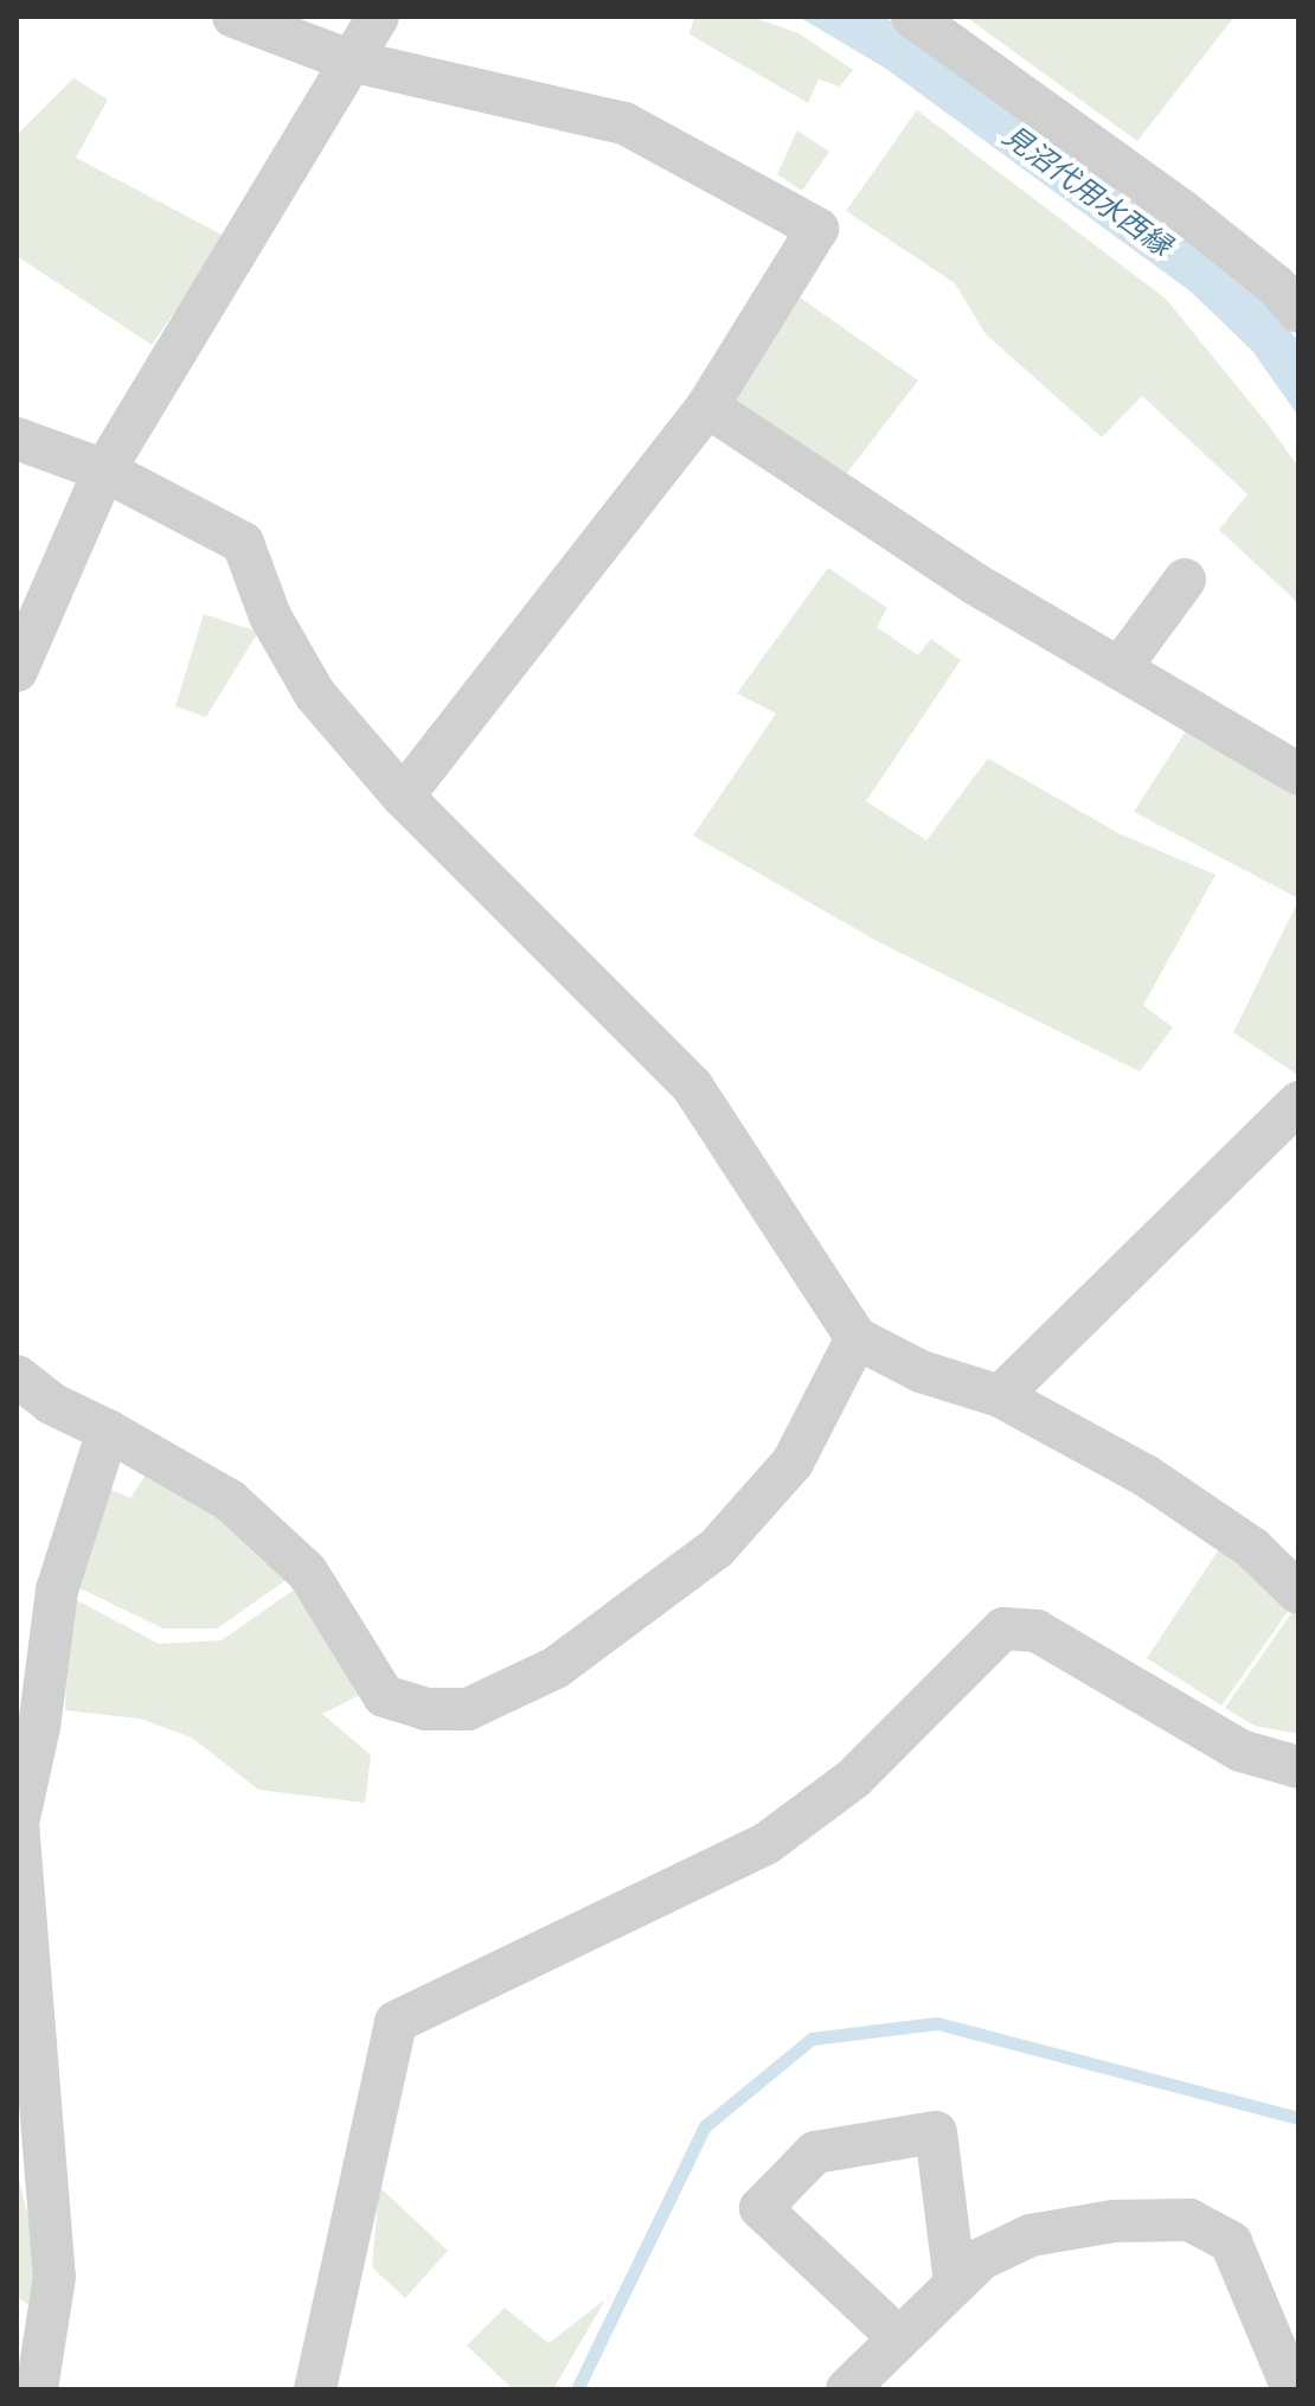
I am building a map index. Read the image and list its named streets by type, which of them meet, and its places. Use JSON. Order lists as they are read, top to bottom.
{
  "water": ["見沼代用水西縁"]
}
